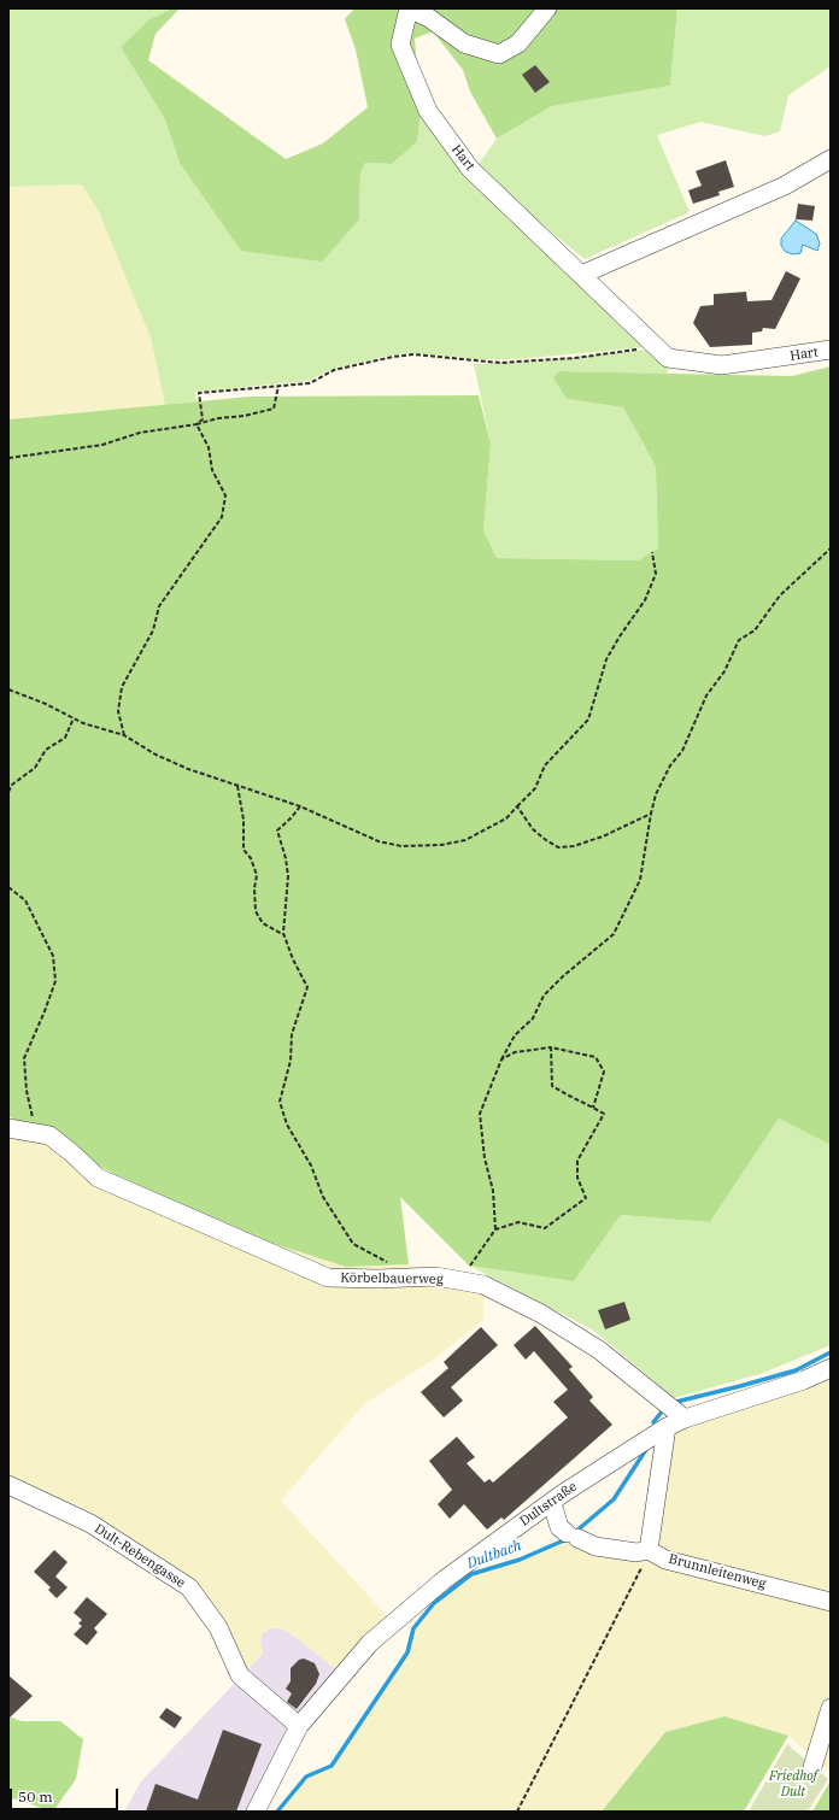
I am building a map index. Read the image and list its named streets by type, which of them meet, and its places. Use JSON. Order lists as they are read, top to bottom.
{
  "streets": {
    "street": [
      "Hart",
      "Körbelbauerweg",
      "Dultstraße",
      "Dult-Rebengasse",
      "Brunnleitenweg"
    ]
  },
  "crossings": [
    ["Körbelbauerweg", "Dultstraße"],
    ["Dultstraße", "Dult-Rebengasse"],
    ["Dultstraße", "Brunnleitenweg"]
  ],
  "water": ["Dultbach"],
  "parks": ["Friedhof Dult"],
  "scale_bar": "50 m"
}
